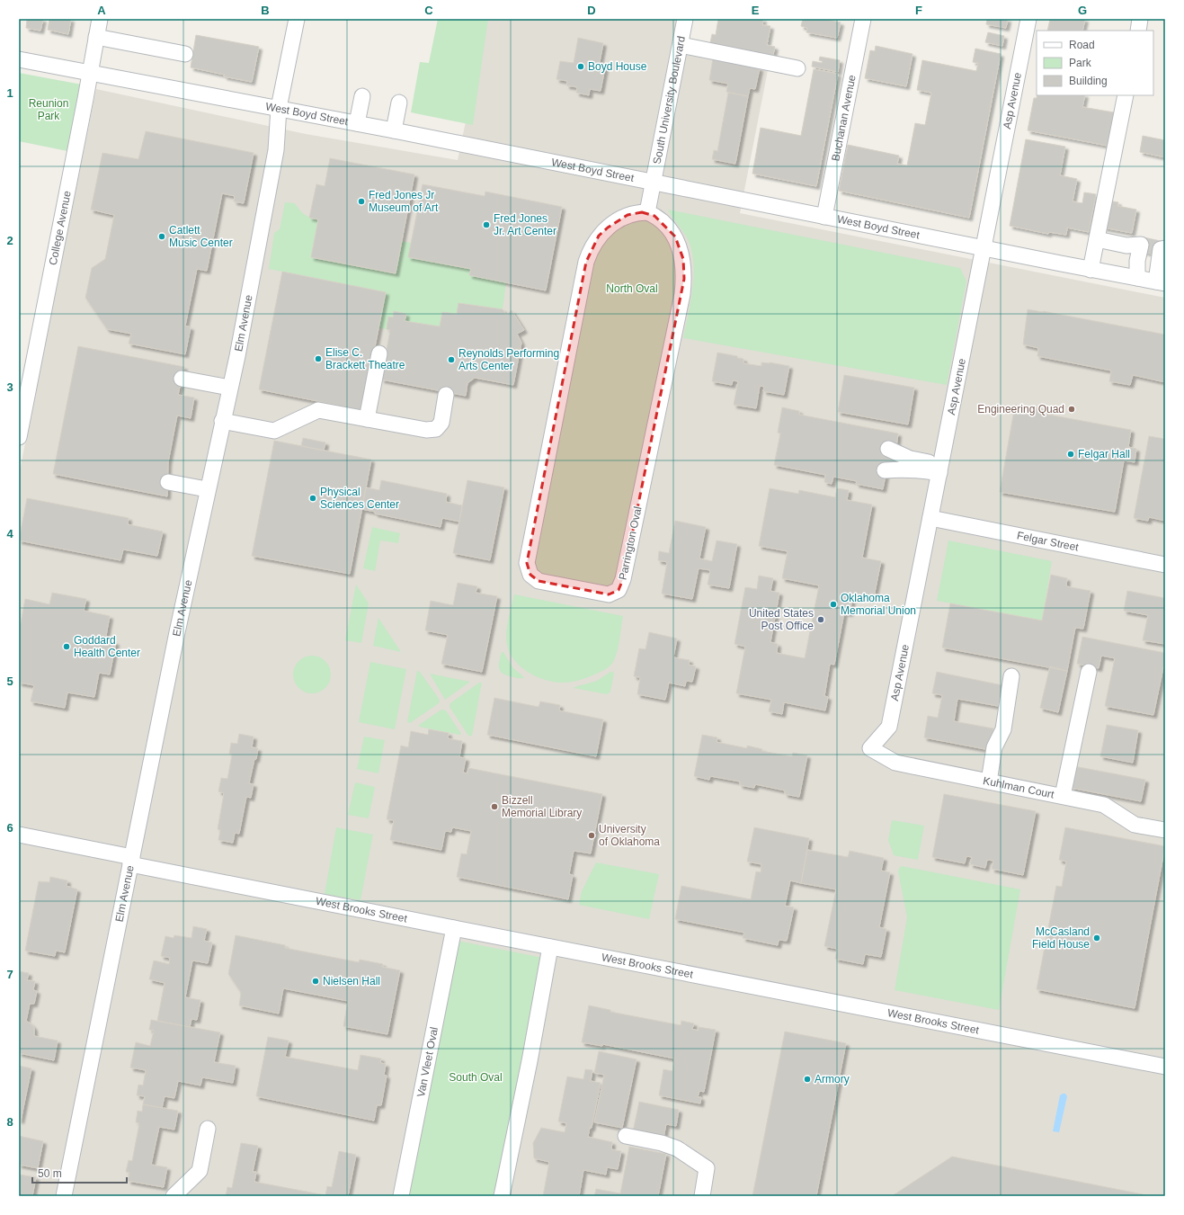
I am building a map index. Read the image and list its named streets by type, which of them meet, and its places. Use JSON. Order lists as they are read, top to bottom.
{
  "streets": {
    "street": [
      "South University Boulevard",
      "Asp Avenue",
      "West Boyd Street",
      "Buchanan Avenue",
      "College Avenue",
      "Elm Avenue",
      "Felgar Street",
      "Parrington Oval",
      "Kuhlman Court",
      "West Brooks Street",
      "Van Vleet Oval"
    ]
  },
  "crossings": [
    ["South University Boulevard", "West Boyd Street"],
    ["Asp Avenue", "West Boyd Street"],
    ["Asp Avenue", "Felgar Street"],
    ["Asp Avenue", "Kuhlman Court"],
    ["West Boyd Street", "Buchanan Avenue"],
    ["West Boyd Street", "College Avenue"],
    ["West Boyd Street", "Elm Avenue"],
    ["Elm Avenue", "West Brooks Street"],
    ["West Brooks Street", "Van Vleet Oval"]
  ],
  "parks": ["Reunion Park", "North Oval", "South Oval"],
  "places": [
    "Boyd House",
    "Fred Jones Jr Museum of Art",
    "Fred Jones Jr. Art Center",
    "Catlett Music Center",
    "Elise C. Brackett Theatre",
    "Reynolds Performing Arts Center",
    "Engineering Quad",
    "Felgar Hall",
    "Physical Sciences Center",
    "Oklahoma Memorial Union",
    "United States Post Office",
    "Goddard Health Center",
    "Bizzell Memorial Library",
    "University of Oklahoma",
    "McCasland Field House",
    "Nielsen Hall",
    "Armory"
  ],
  "legend": ["Road", "Park", "Building"],
  "scale_bar": "50 m",
  "grid": {
    "columns": [
      "A",
      "B",
      "C",
      "D",
      "E",
      "F",
      "G"
    ],
    "rows": [
      "1",
      "2",
      "3",
      "4",
      "5",
      "6",
      "7",
      "8"
    ]
  }
}
